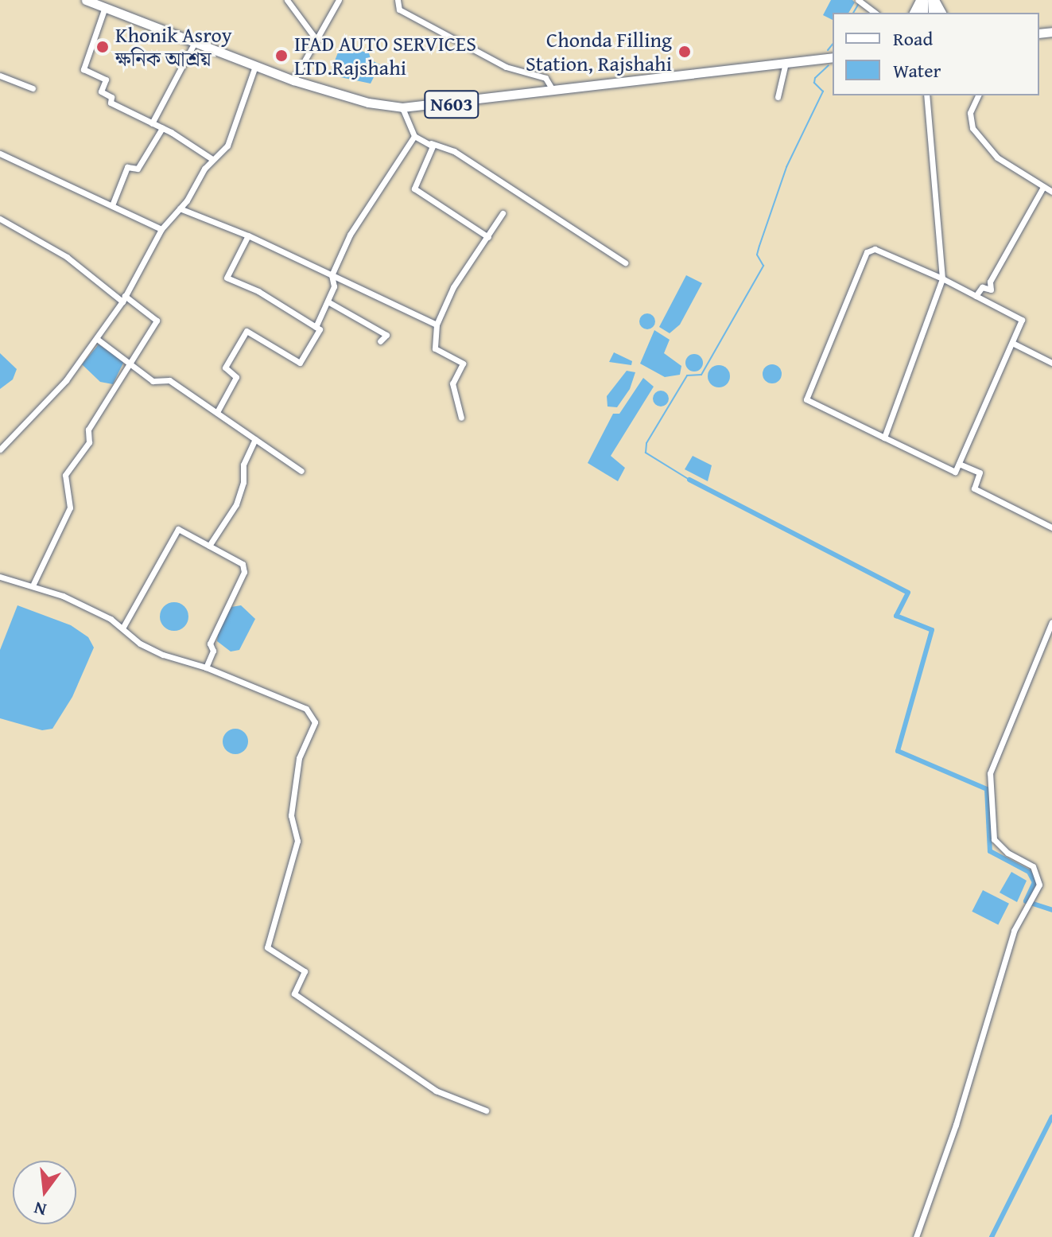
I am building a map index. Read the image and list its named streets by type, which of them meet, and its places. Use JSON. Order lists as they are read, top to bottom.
{
  "streets": {
    "main road": ["N603"]
  },
  "places": ["Khonik Asroy ক্ষনিক আশ্রয়", "Chonda Filling Station, Rajshahi", "IFAD AUTO SERVICES LTD.Rajshahi"],
  "legend": ["Road", "Water"],
  "north": "bottom"
}
